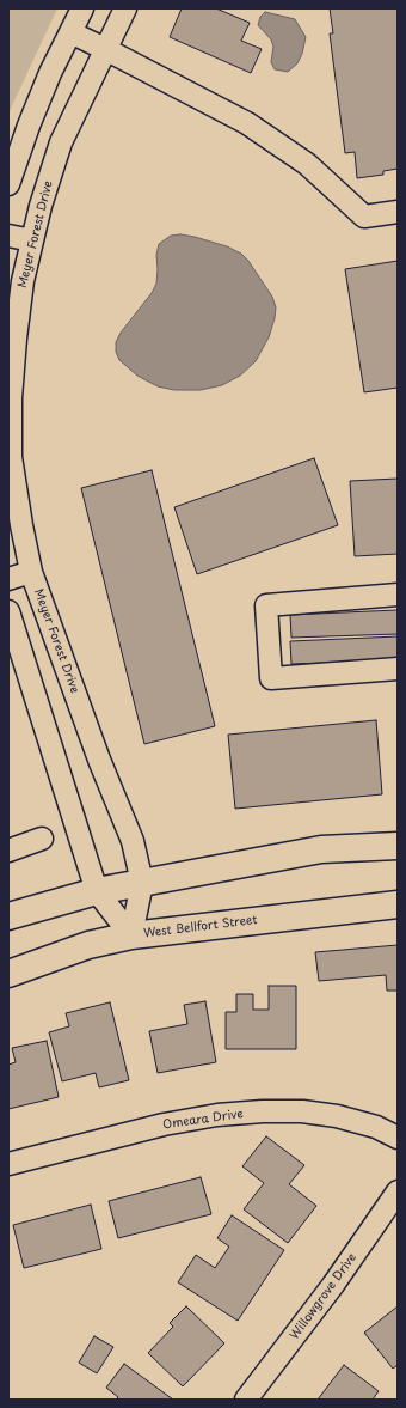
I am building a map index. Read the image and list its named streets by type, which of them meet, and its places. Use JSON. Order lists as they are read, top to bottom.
{
  "streets": {
    "main road": ["West Bellfort Street"],
    "street": ["Meyer Forest Drive", "Omeara Drive", "Willowgrove Drive"]
  },
  "crossings": [
    ["Meyer Forest Drive", "West Bellfort Street"]
  ]
}
